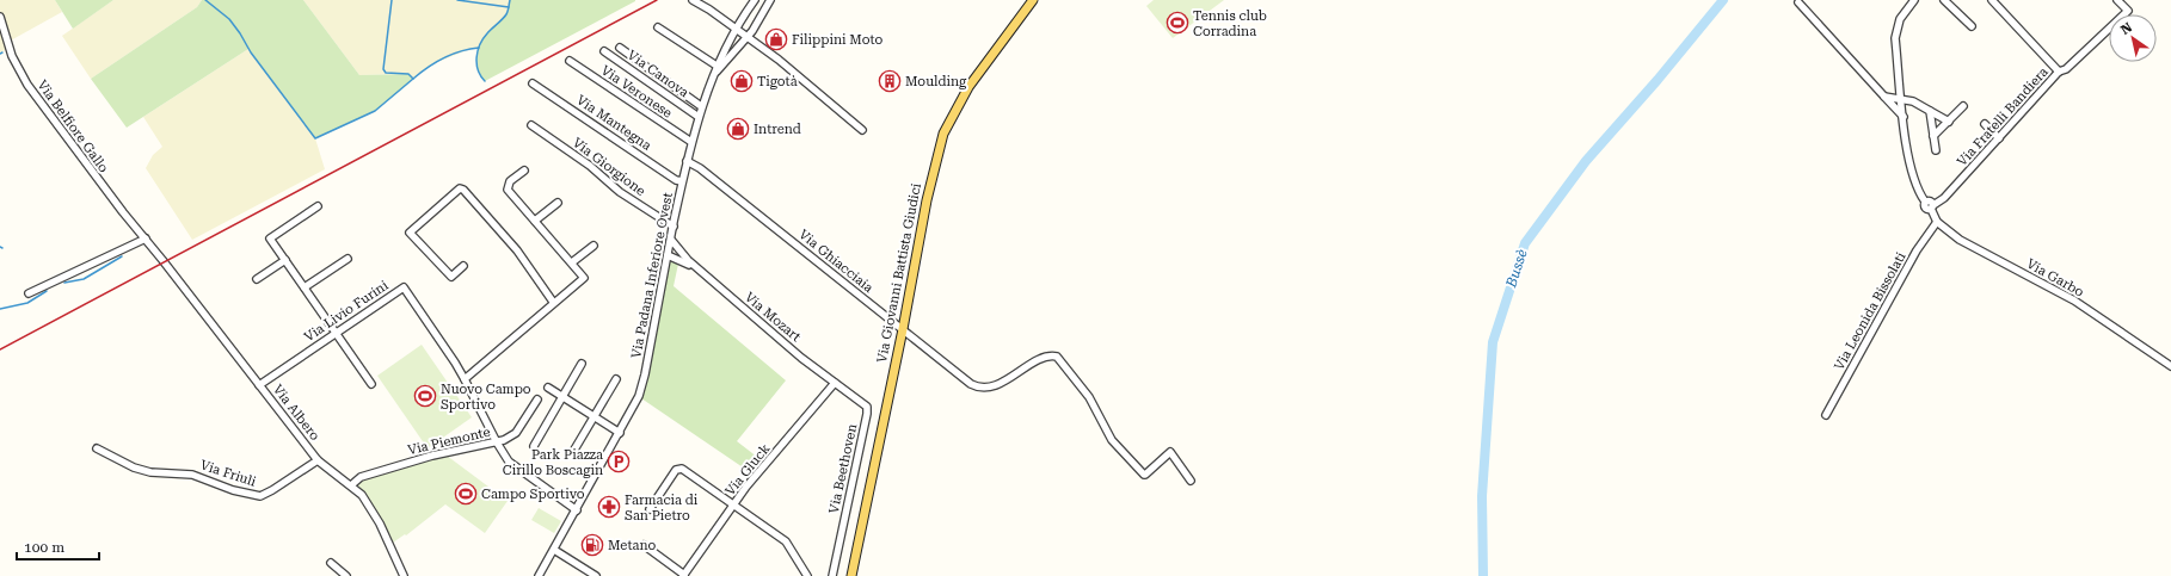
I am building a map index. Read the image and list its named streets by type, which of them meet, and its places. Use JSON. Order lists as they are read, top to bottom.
{
  "streets": {
    "main road": ["Via Giovanni Battista Giudici"],
    "street": [
      "Via Canova",
      "Via Veronese",
      "Via Fratelli Bandiera",
      "Via Mantegna",
      "Via Belfiore Gallo",
      "Via Giorgione",
      "Via Ghiacciaia",
      "Via Padana Inferiore Ovest",
      "Via Garbo",
      "Via Livio Furini",
      "Via Leonida Bissolati",
      "Via Mozart",
      "Via Albero",
      "Via Piemonte",
      "Via Beethoven",
      "Via Gluck",
      "Via Friuli"
    ]
  },
  "crossings": [
    ["Via Canova", "Via Padana Inferiore Ovest"],
    ["Via Veronese", "Via Padana Inferiore Ovest"],
    ["Via Fratelli Bandiera", "Via Garbo"],
    ["Via Mantegna", "Via Padana Inferiore Ovest"],
    ["Via Belfiore Gallo", "Via Albero"],
    ["Via Giorgione", "Via Padana Inferiore Ovest"],
    ["Via Ghiacciaia", "Via Giovanni Battista Giudici"],
    ["Via Ghiacciaia", "Via Padana Inferiore Ovest"],
    ["Via Padana Inferiore Ovest", "Via Mozart"],
    ["Via Garbo", "Via Leonida Bissolati"],
    ["Via Livio Furini", "Via Albero"],
    ["Via Mozart", "Via Beethoven"],
    ["Via Mozart", "Via Gluck"],
    ["Via Albero", "Via Piemonte"],
    ["Via Albero", "Via Friuli"],
    ["Via Beethoven", "Via Gluck"]
  ],
  "water": ["Bussè"],
  "places": {
    "sports": ["Tennis club Corradina", "Nuovo Campo Sportivo", "Campo Sportivo"],
    "shop": ["Filippini Moto", "Tigotà", "Intrend"],
    "building": ["Moulding"],
    "parking": ["Park Piazza Cirillo Boscagin"],
    "pharmacy": ["Farmacia di San Pietro"],
    "fuel station": ["Metano"]
  },
  "scale_bar": "100 m",
  "north": "top left"
}
